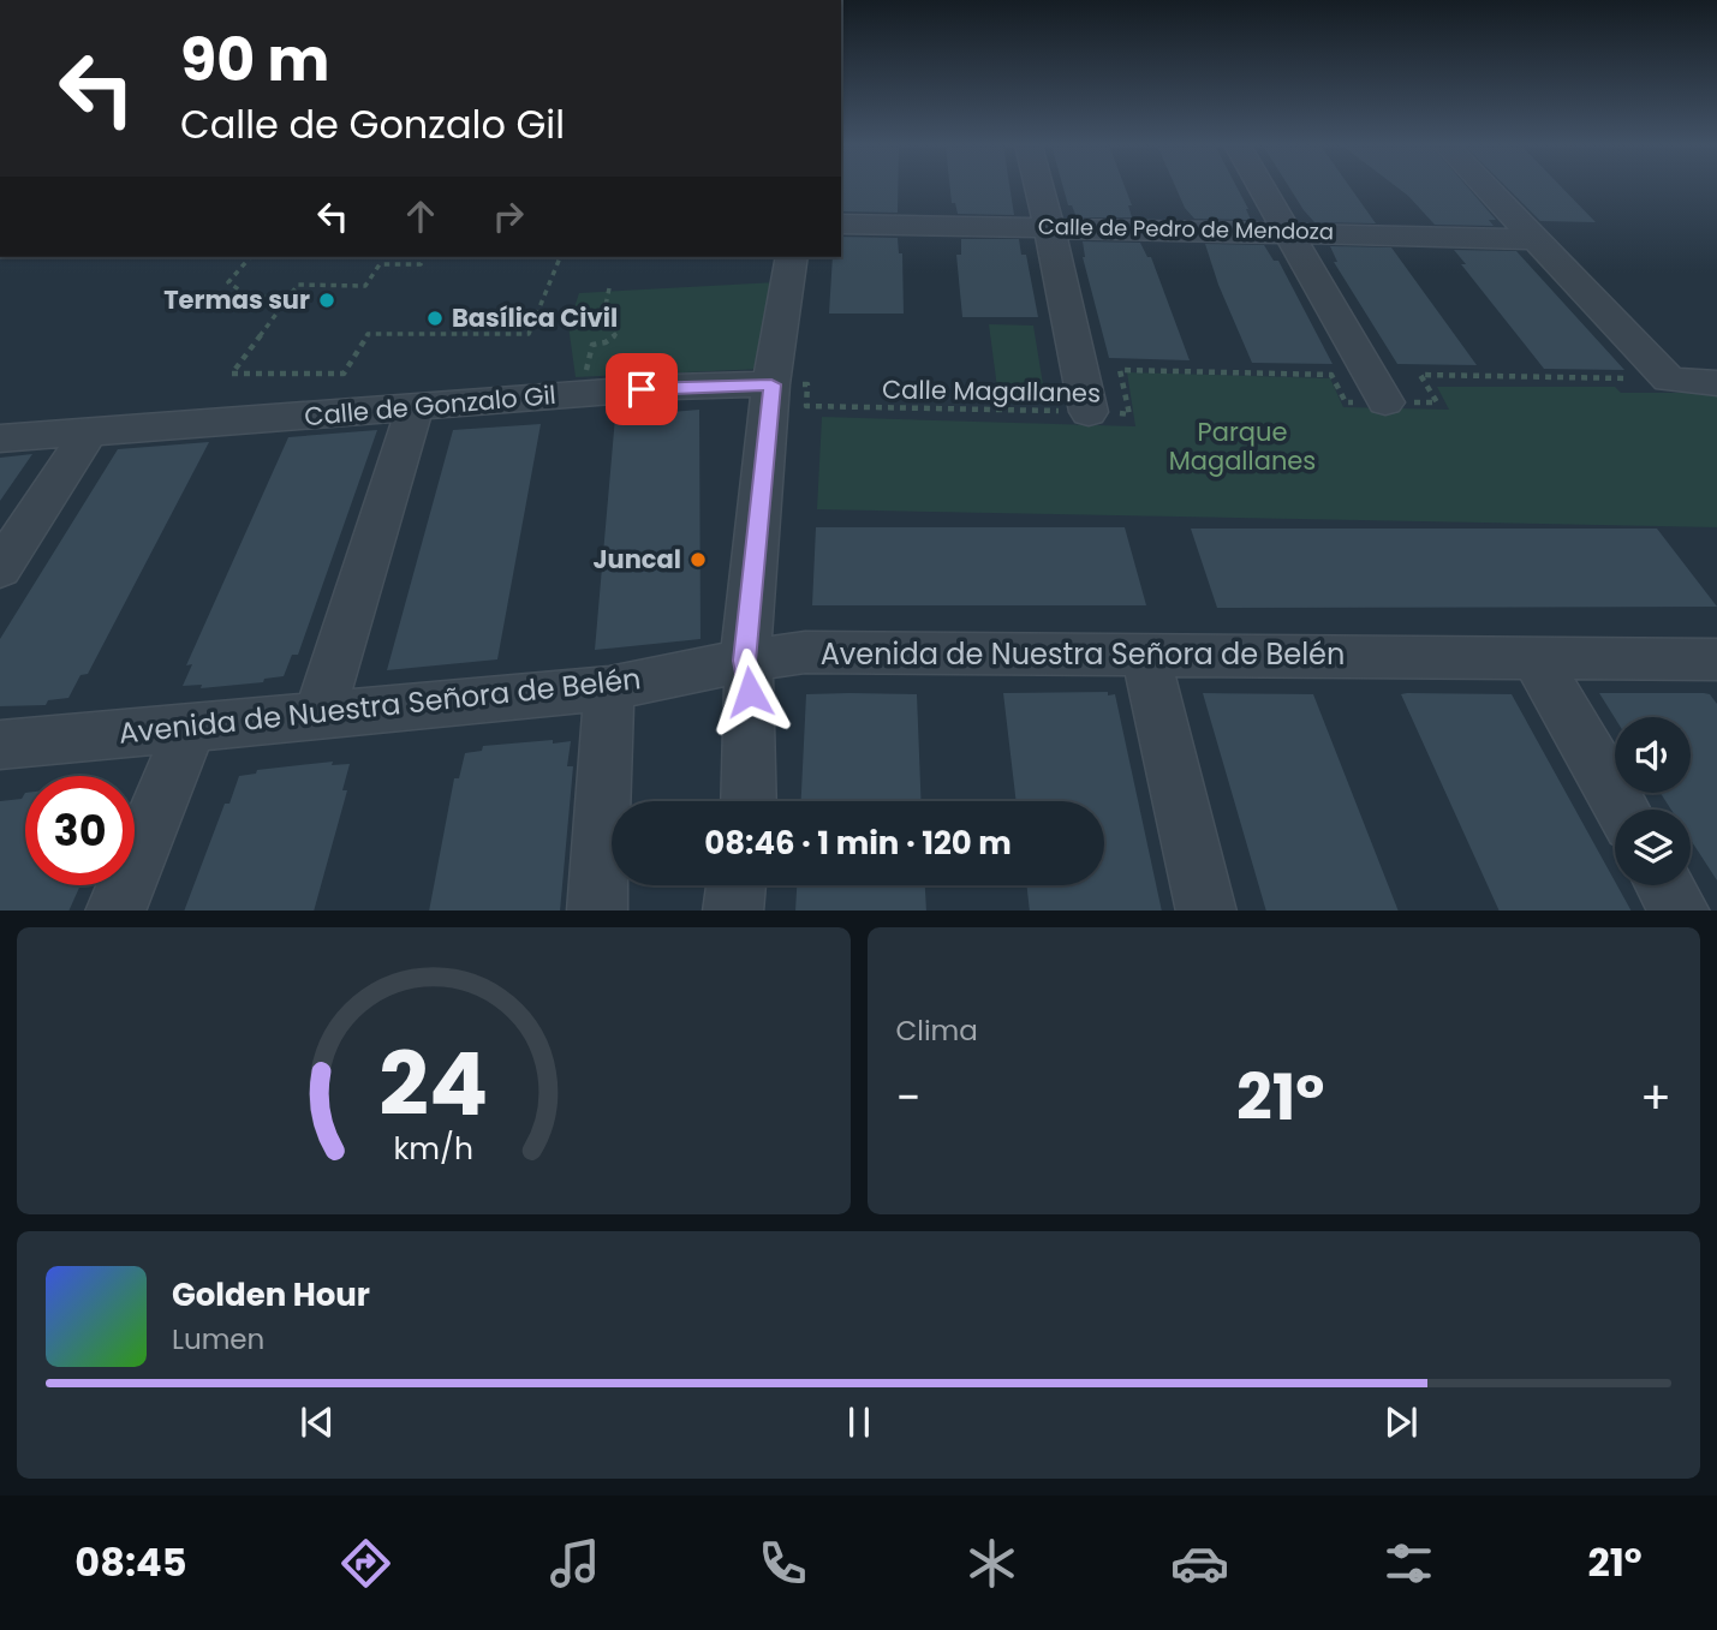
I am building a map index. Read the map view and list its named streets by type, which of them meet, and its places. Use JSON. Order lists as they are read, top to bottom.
{
  "streets": {
    "street": ["Calle de Pedro de Mendoza", "Calle de Gonzalo Gil", "Avenida de Nuestra Señora de Belén"],
    "path": ["Calle Magallanes"]
  },
  "crossings": [
    ["Calle Magallanes", "Calle de Gonzalo Gil"]
  ],
  "parks": ["Parque Magallanes"],
  "places": ["Termas sur", "Basílica Civil", "Juncal"],
  "page": {
    "turn": ["90 m", "Calle de Gonzalo Gil"],
    "limit": "30",
    "trip": "08:46 · 1 min · 120 m",
    "tile": "Clima",
    "heat": ["−", "21°", "+"],
    "song": ["Golden Hour", "Lumen"],
    "tabs": ["08:45", "21°"],
    "gauge": ["24", "km/h"]
  }
}
